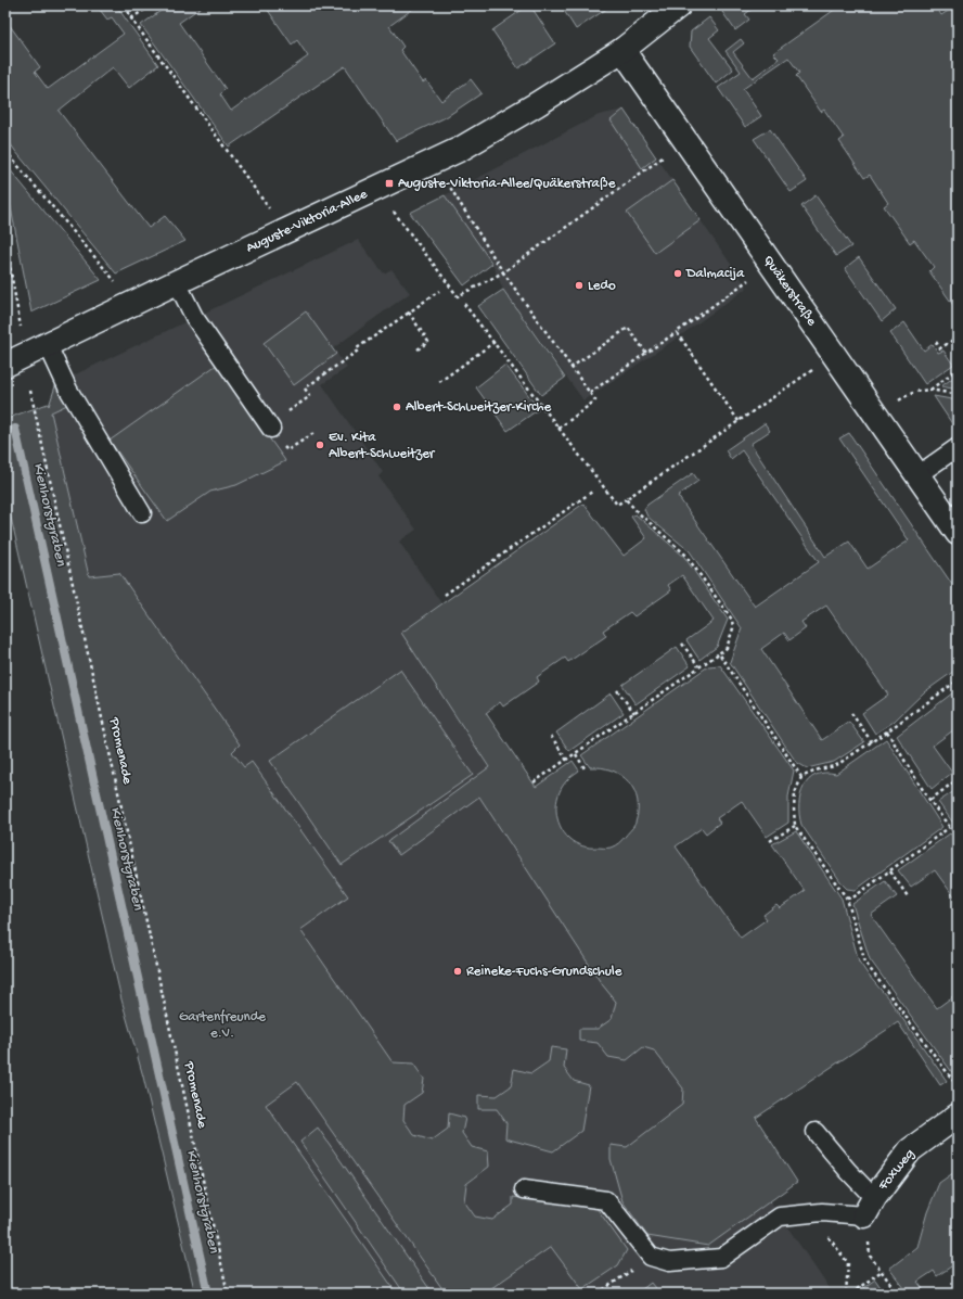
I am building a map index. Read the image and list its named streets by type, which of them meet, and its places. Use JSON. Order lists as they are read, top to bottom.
{
  "streets": {
    "street": ["Auguste-Viktoria-Allee", "Quäkerstraße", "Foxweg"],
    "path": ["Promenade"]
  },
  "crossings": [
    ["Auguste-Viktoria-Allee", "Quäkerstraße"]
  ],
  "water": ["Kienhorstgraben"],
  "parks": ["Gartenfreunde e.V."],
  "places": {
    "transit": ["Auguste-Viktoria-Allee/Quäkerstraße"],
    "other": [
      "Dalmacija",
      "Ledo",
      "Albert-Schweitzer-Kirche",
      "Ev. Kita Albert-Schweitzer",
      "Reineke-Fuchs-Grundschule"
    ]
  }
}
